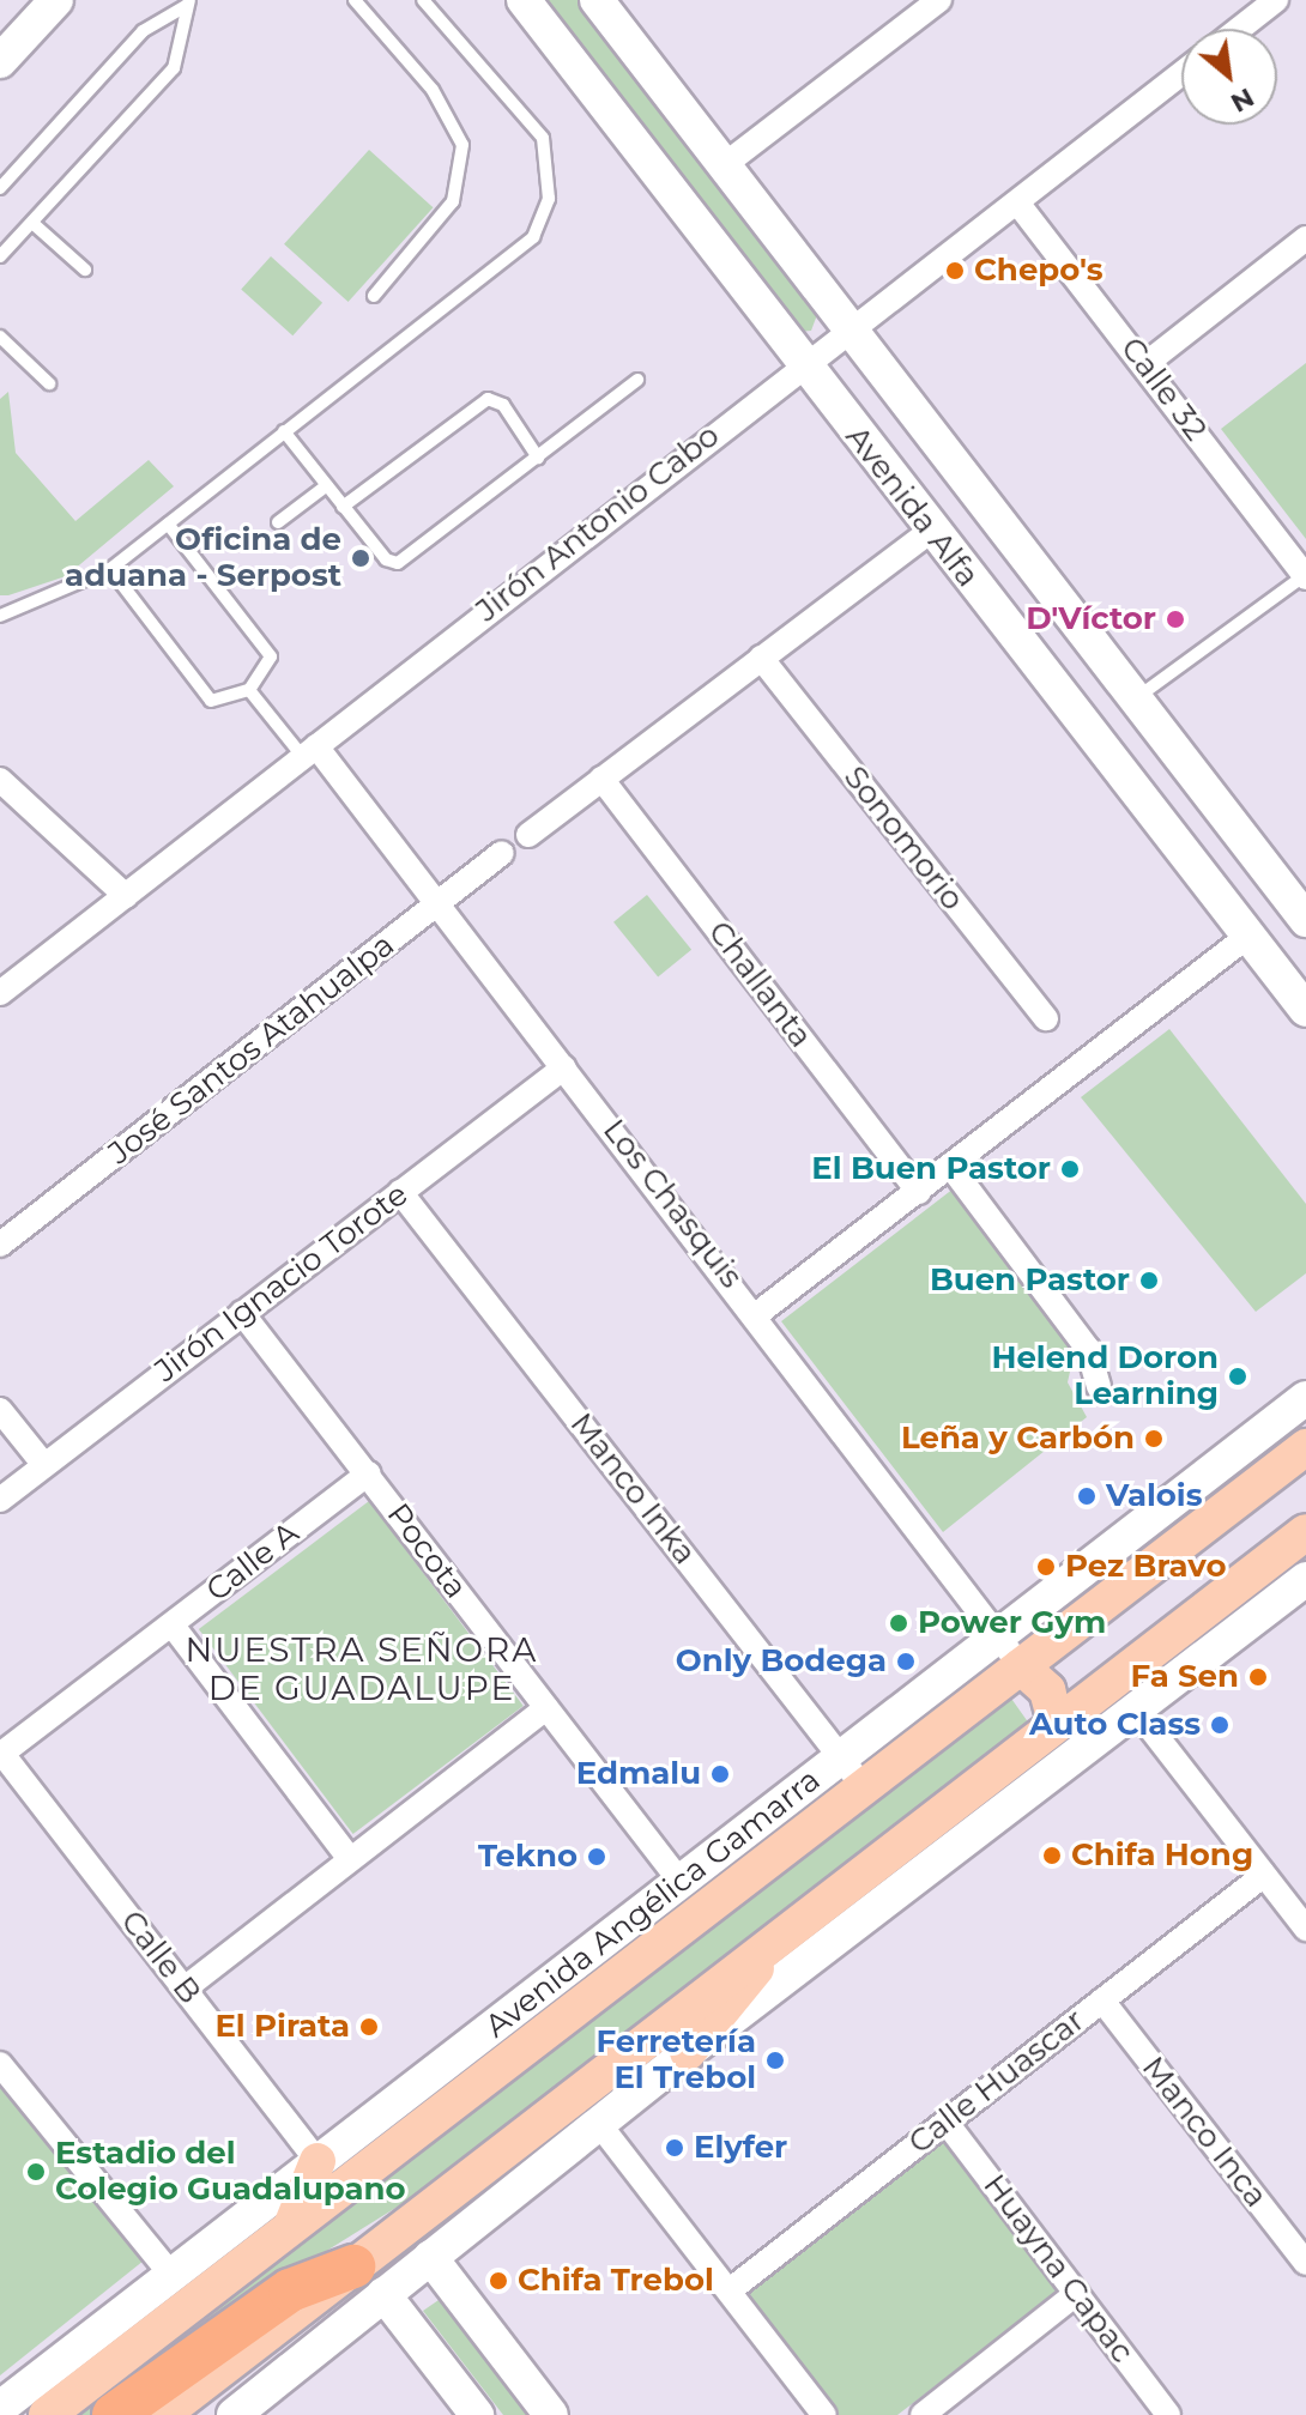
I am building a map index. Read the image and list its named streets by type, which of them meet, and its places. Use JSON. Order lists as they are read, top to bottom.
{
  "streets": {
    "main road": ["Avenida Alfa", "Avenida Angélica Gamarra"],
    "street": [
      "Calle 32",
      "Jirón Antonio Cabo",
      "Sonomorio",
      "Challanta",
      "José Santos Atahualpa",
      "Los Chasquis",
      "Jirón Ignacio Torote",
      "Manco Inka",
      "Pocota",
      "Calle A",
      "Calle B",
      "Calle Huascar",
      "Manco Inca",
      "Huayna Capac"
    ]
  },
  "crossings": [
    ["Calle 32", "Jirón Antonio Cabo"],
    ["Avenida Alfa", "Jirón Antonio Cabo"],
    ["Jirón Antonio Cabo", "Los Chasquis"],
    ["José Santos Atahualpa", "Los Chasquis"],
    ["Los Chasquis", "Jirón Ignacio Torote"],
    ["Los Chasquis", "Avenida Angélica Gamarra"],
    ["Jirón Ignacio Torote", "Manco Inka"],
    ["Jirón Ignacio Torote", "Pocota"],
    ["Manco Inka", "Avenida Angélica Gamarra"],
    ["Pocota", "Calle A"],
    ["Pocota", "Avenida Angélica Gamarra"],
    ["Calle A", "Calle B"],
    ["Avenida Angélica Gamarra", "Calle B"],
    ["Calle Huascar", "Manco Inca"],
    ["Calle Huascar", "Huayna Capac"]
  ],
  "districts": ["NUESTRA SEÑORA DE GUADALUPE"],
  "places": [
    "Chepo's",
    "Oficina de aduana - Serpost",
    "D'Víctor",
    "El Buen Pastor",
    "Buen Pastor",
    "Helend Doron Learning",
    "Leña y Carbón",
    "Valois",
    "Pez Bravo",
    "Power Gym",
    "Only Bodega",
    "Fa Sen",
    "Auto Class",
    "Edmalu",
    "Chifa Hong",
    "Tekno",
    "El Pirata",
    "Ferretería El Trebol",
    "Elyfer",
    "Estadio del Colegio Guadalupano",
    "Chifa Trebol"
  ],
  "north": "bottom right"
}
